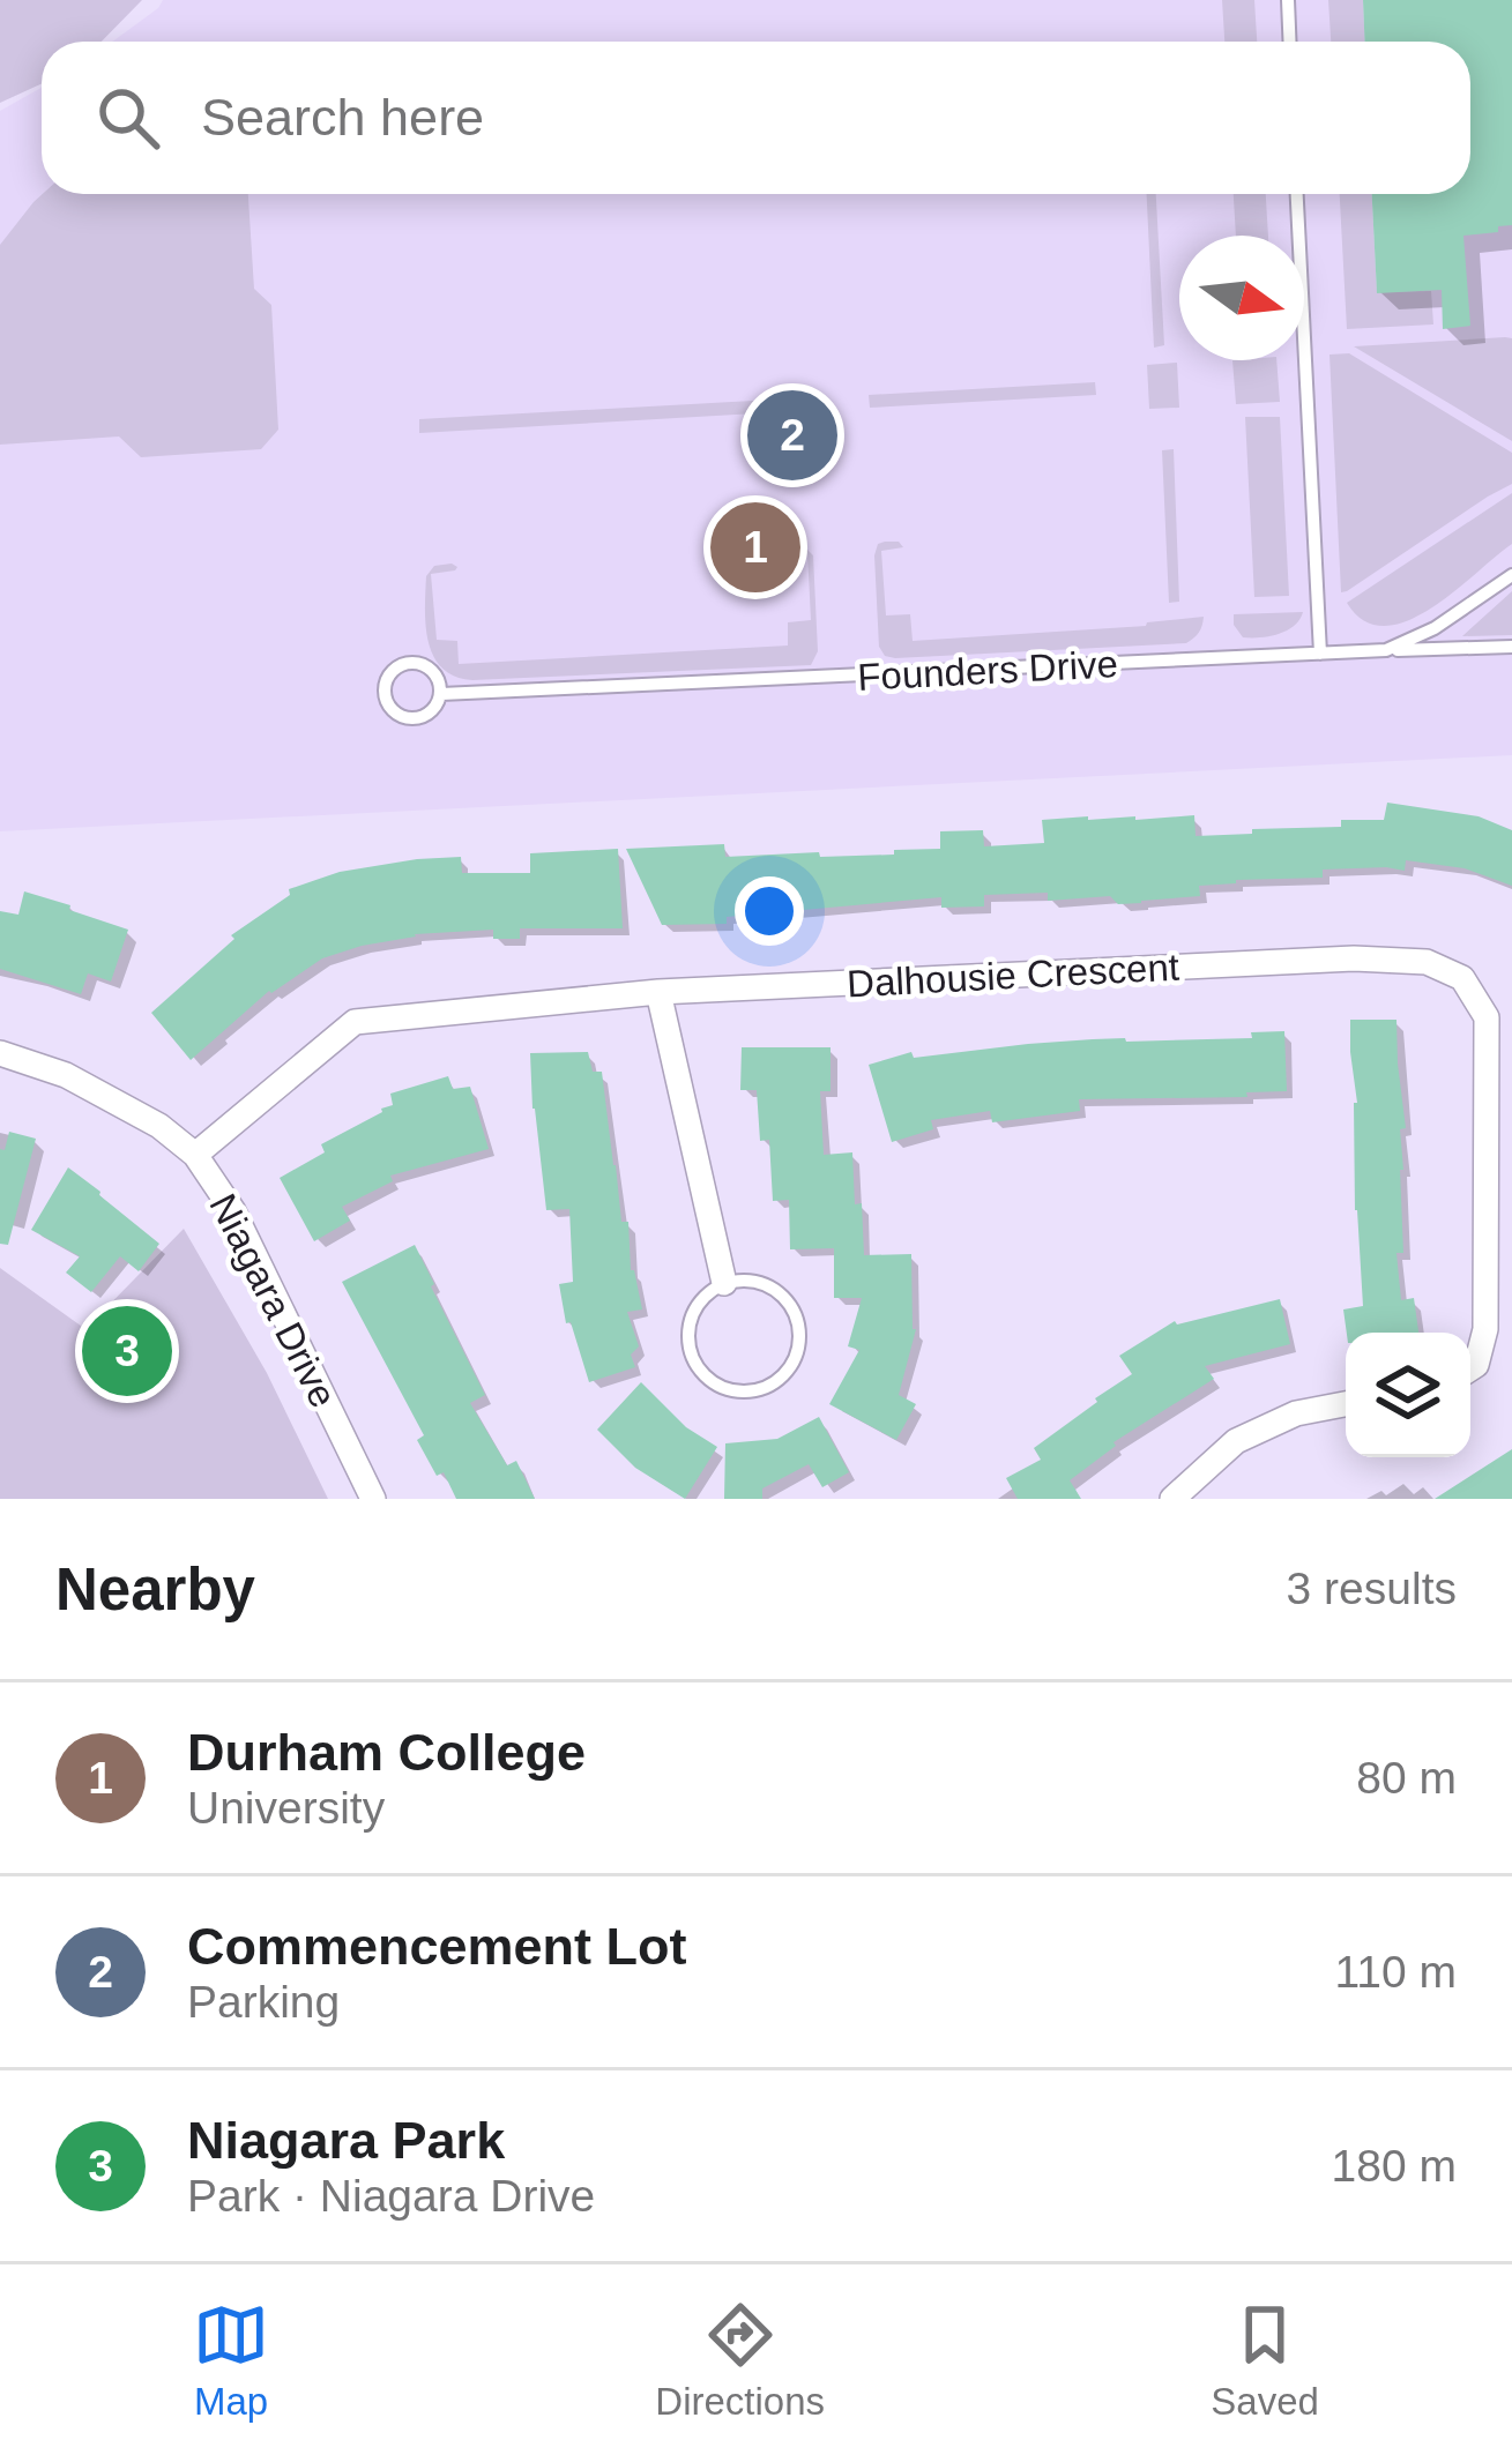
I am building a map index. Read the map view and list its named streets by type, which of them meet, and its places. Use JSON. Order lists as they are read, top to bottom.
{
  "streets": {
    "street": ["Dalhousie Crescent", "Niagara Drive"],
    "lane": ["Founders Drive"]
  },
  "crossings": [
    ["Dalhousie Crescent", "Niagara Drive"]
  ],
  "north": "right",
  "page": {
    "search": "Search here",
    "pins": ["2", "1", "3"],
    "heading": ["Nearby", "3 results"],
    "list": [
      {
        "mark": "1",
        "name": "Durham College",
        "note": "University",
        "value": "80 m"
      },
      {
        "mark": "2",
        "name": "Commencement Lot",
        "note": "Parking",
        "value": "110 m"
      },
      {
        "mark": "3",
        "name": "Niagara Park",
        "note": "Park · Niagara Drive",
        "value": "180 m"
      }
    ],
    "nav": ["Map", "Directions", "Saved"]
  }
}
